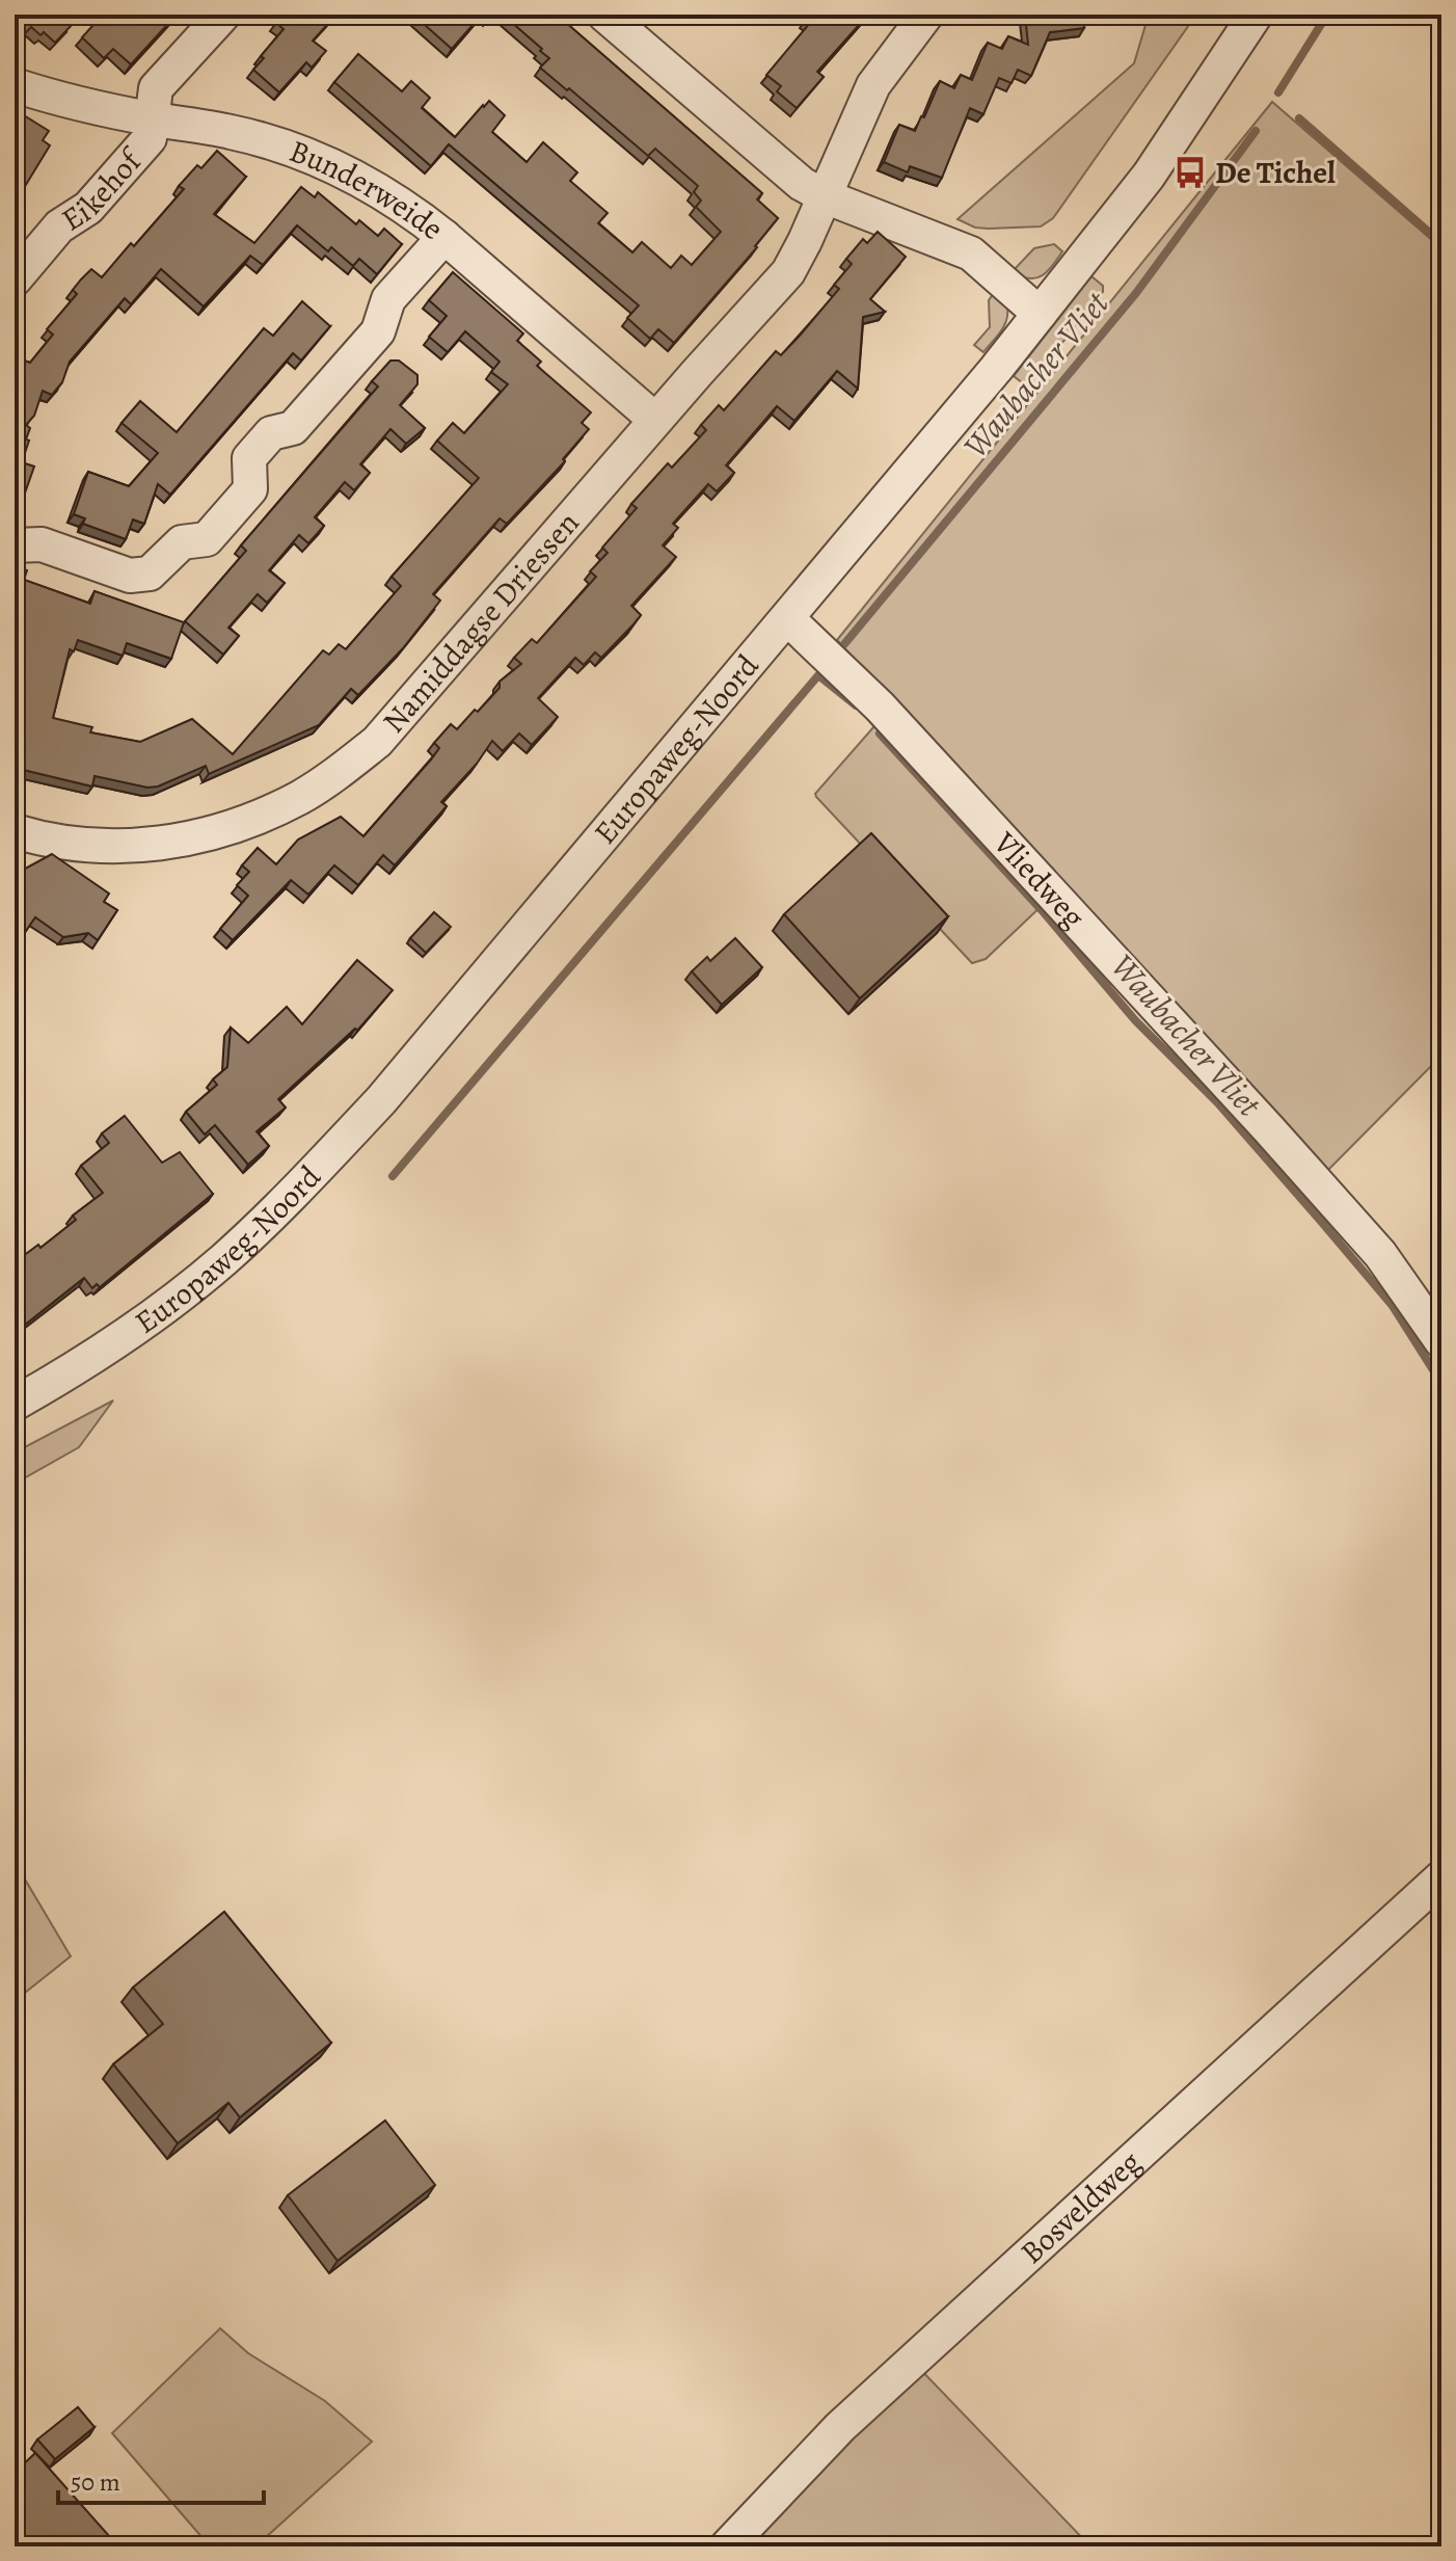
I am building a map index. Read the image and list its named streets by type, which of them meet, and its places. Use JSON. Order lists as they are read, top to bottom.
{
  "streets": {
    "street": [
      "Eikehof",
      "Bunderweide",
      "Namiddagse Driessen",
      "Europaweg-Noord",
      "Vliedweg",
      "Bosveldweg"
    ]
  },
  "crossings": [
    ["Eikehof", "Bunderweide"],
    ["Bunderweide", "Namiddagse Driessen"],
    ["Europaweg-Noord", "Vliedweg"]
  ],
  "water": ["Waubacher Vliet"],
  "places": {
    "bus stop": ["De Tichel"]
  },
  "scale_bar": "50 m"
}
